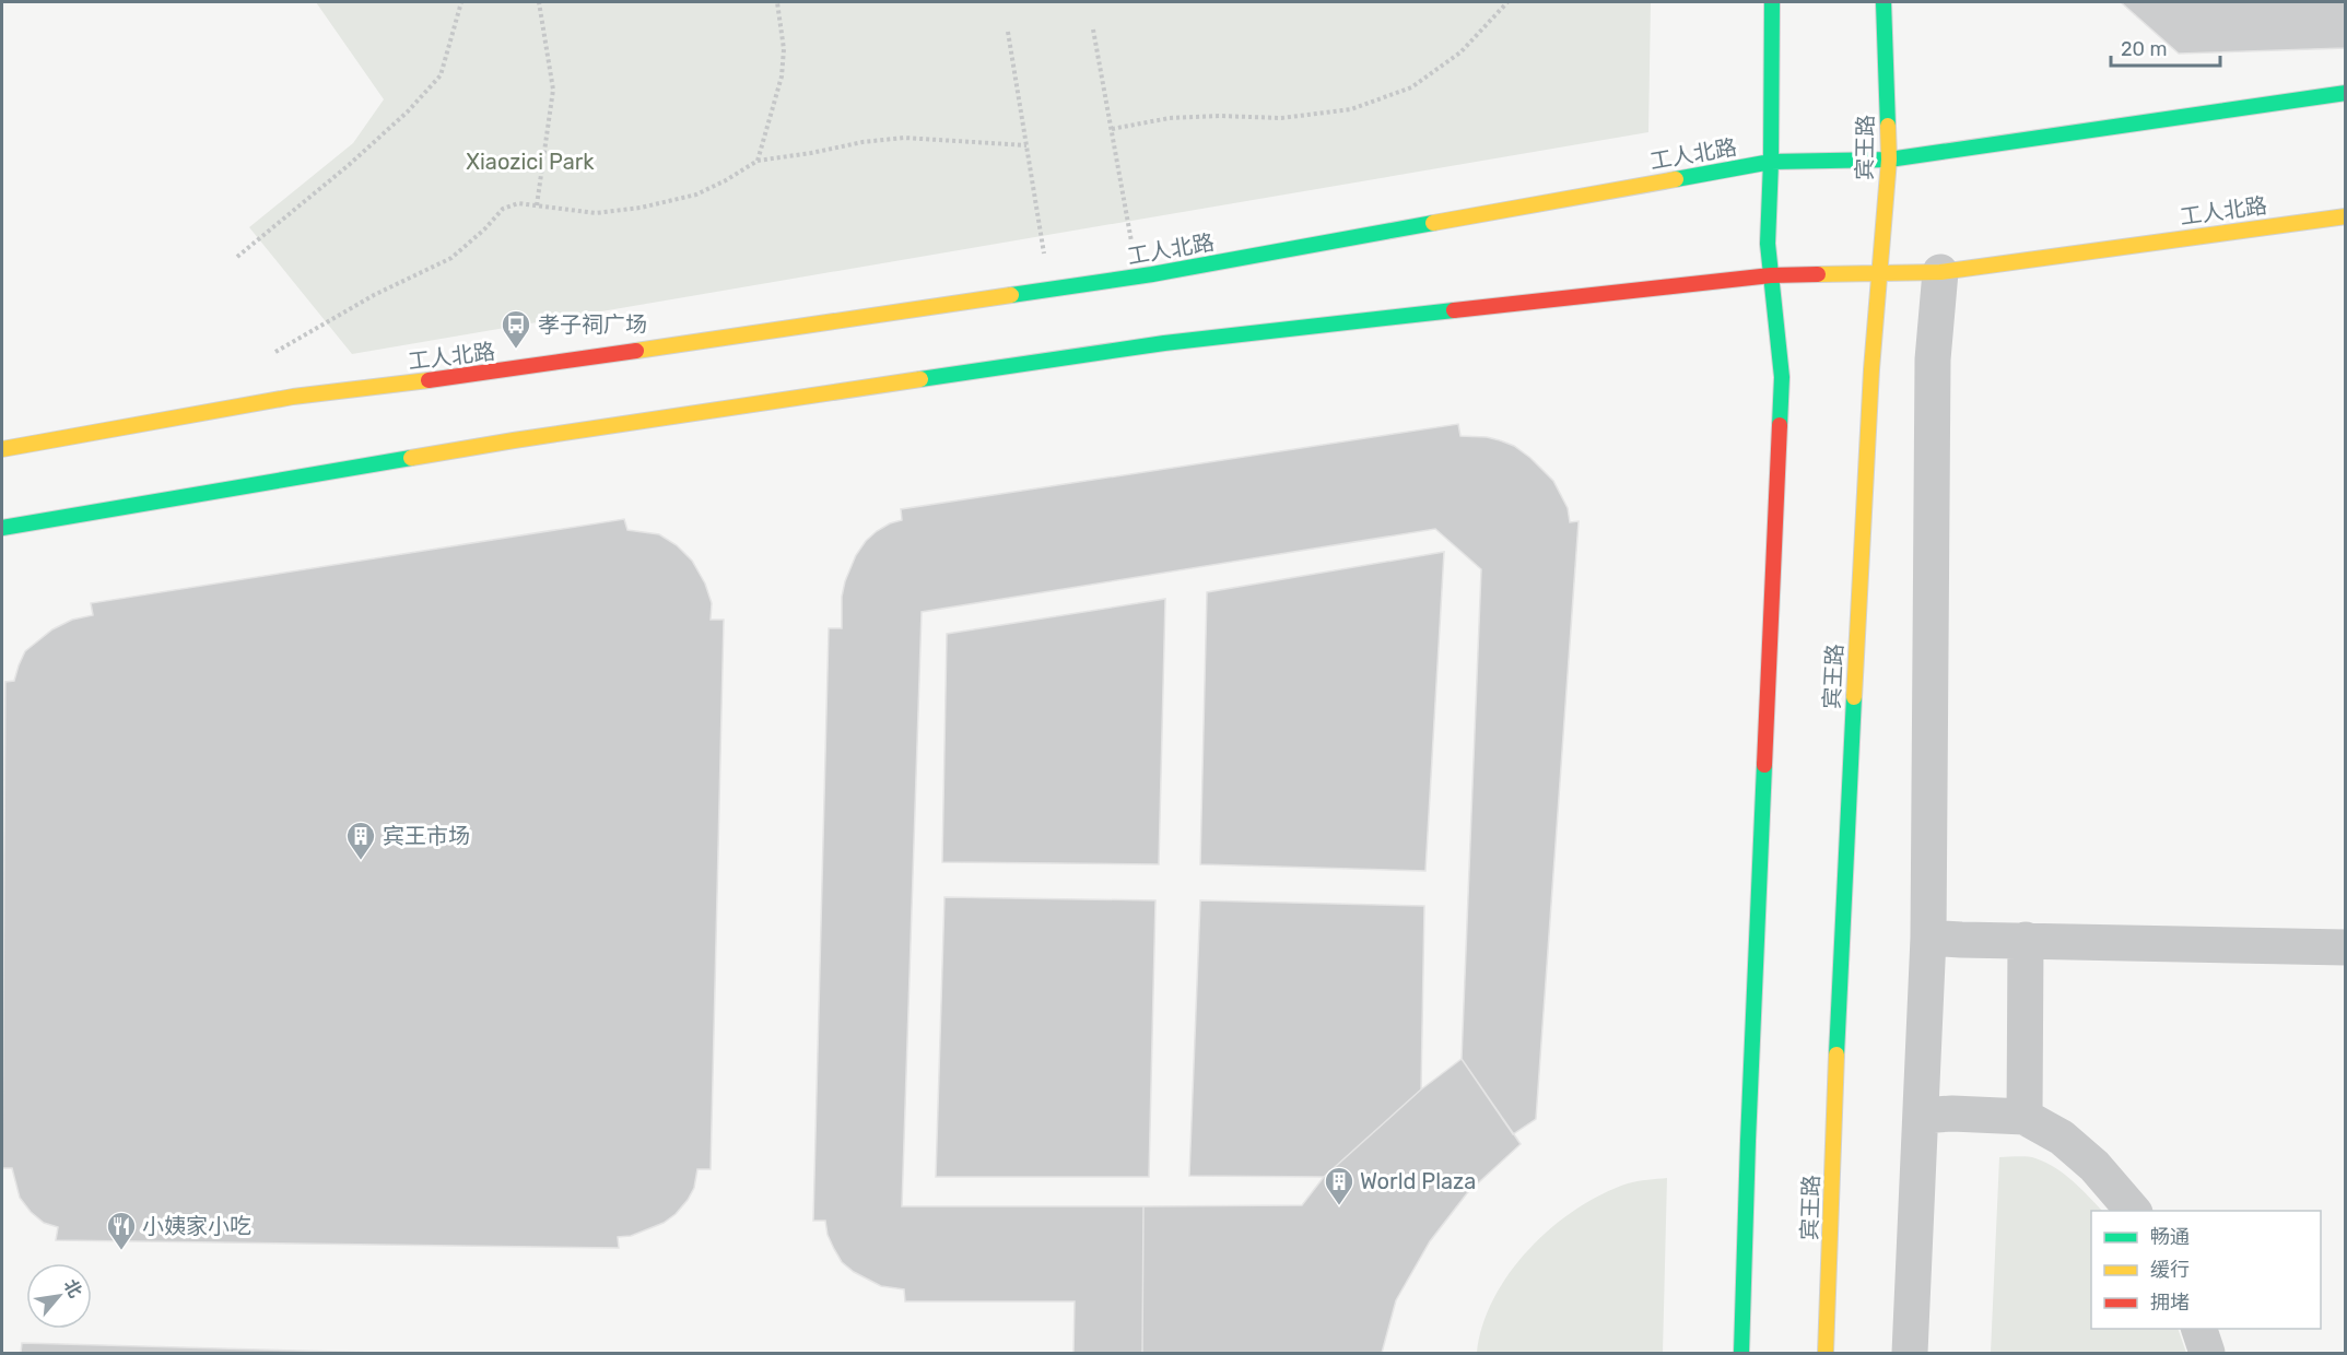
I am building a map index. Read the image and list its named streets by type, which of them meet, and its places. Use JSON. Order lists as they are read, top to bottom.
{
  "streets": {
    "street": ["宾王路", "工人北路"]
  },
  "crossings": [
    ["宾王路", "工人北路"]
  ],
  "parks": ["Xiaozici Park"],
  "places": {
    "bus stop": ["孝子祠广场"],
    "building": ["宾王市场", "World Plaza"],
    "restaurant": ["小姨家小吃"]
  },
  "legend": ["畅通", "缓行", "拥堵"],
  "scale_bar": "20 m",
  "north": "top right"
}
